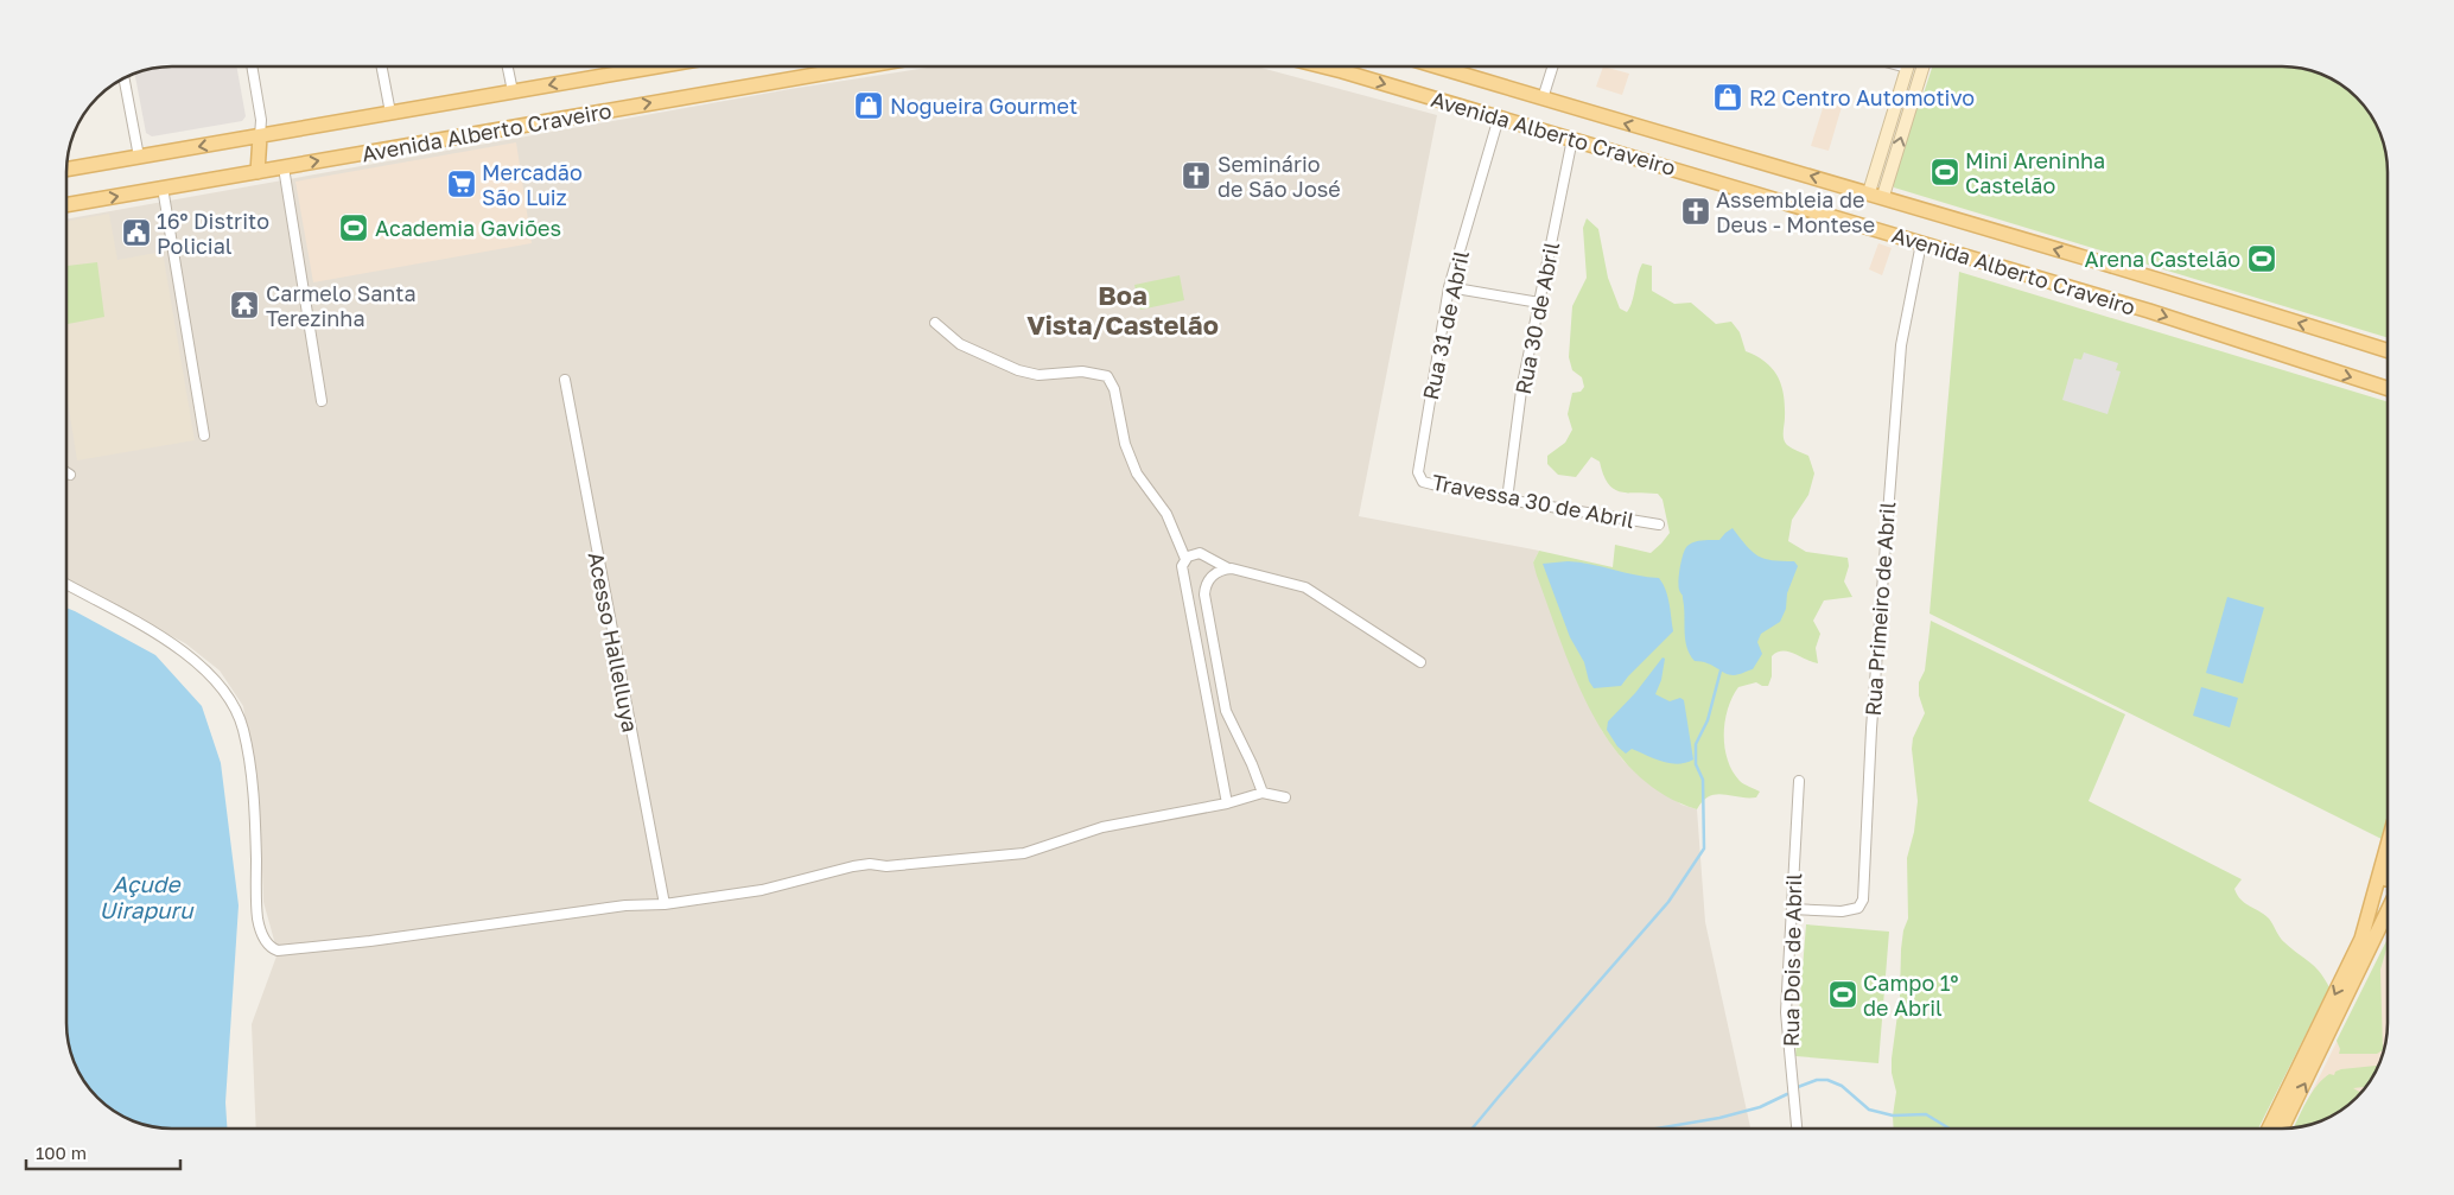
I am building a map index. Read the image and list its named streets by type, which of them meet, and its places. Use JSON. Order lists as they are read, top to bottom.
{
  "streets": {
    "main road": ["Avenida Alberto Craveiro"],
    "street": [
      "Rua 30 de Abril",
      "Rua 31 de Abril",
      "Travessa 30 de Abril",
      "Rua Primeiro de Abril",
      "Acesso Hallelluya",
      "Rua Dois de Abril"
    ]
  },
  "crossings": [
    ["Avenida Alberto Craveiro", "Rua 30 de Abril"],
    ["Avenida Alberto Craveiro", "Rua 31 de Abril"],
    ["Avenida Alberto Craveiro", "Rua Primeiro de Abril"],
    ["Rua 30 de Abril", "Travessa 30 de Abril"],
    ["Rua 31 de Abril", "Travessa 30 de Abril"],
    ["Rua Primeiro de Abril", "Rua Dois de Abril"]
  ],
  "districts": ["Boa Vista/Castelão"],
  "water": ["Açude Uirapuru"],
  "places": {
    "shop": ["R2 Centro Automotivo", "Nogueira Gourmet"],
    "sports": [
      "Mini Areninha Castelão",
      "Academia Gaviões",
      "Arena Castelão",
      "Campo 1º de Abril"
    ],
    "church": ["Seminário de São José", "Assembleia de Deus - Montese"],
    "supermarket": ["Mercadão São Luiz"],
    "public building": ["16º Distrito Policial"],
    "temple": ["Carmelo Santa Terezinha"]
  },
  "scale_bar": "100 m"
}
